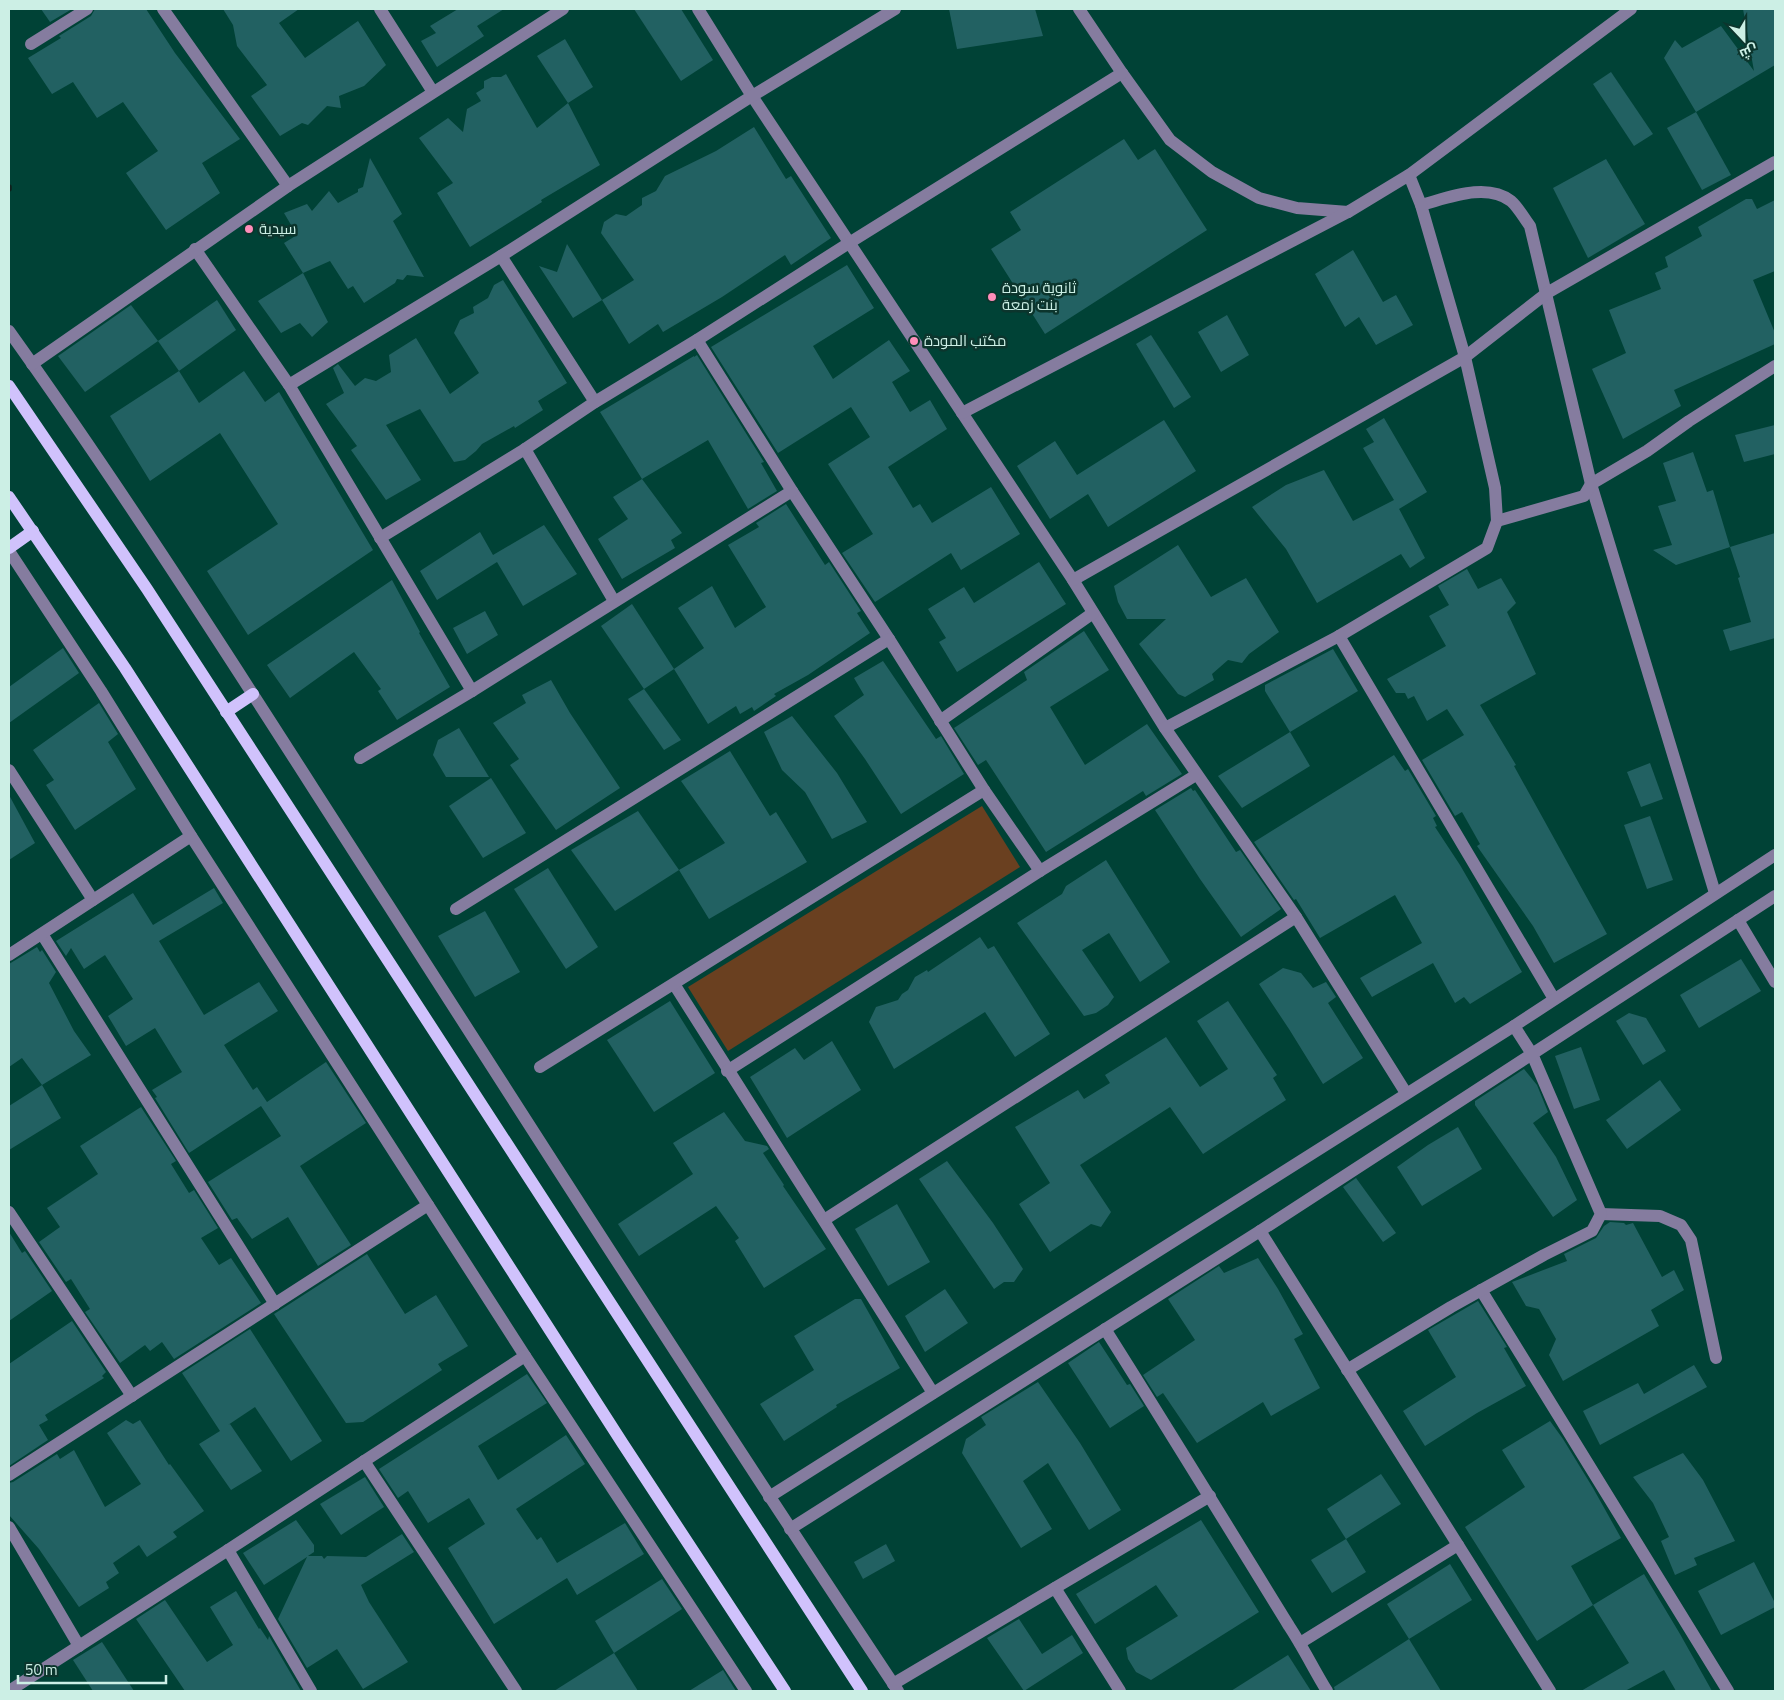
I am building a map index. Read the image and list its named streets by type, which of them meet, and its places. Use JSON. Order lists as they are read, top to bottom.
{
  "places": ["سيدية", "ثانوية سودة بنت زمعة", "مكتب المودة"],
  "scale_bar": "50 m",
  "north": "bottom"
}
